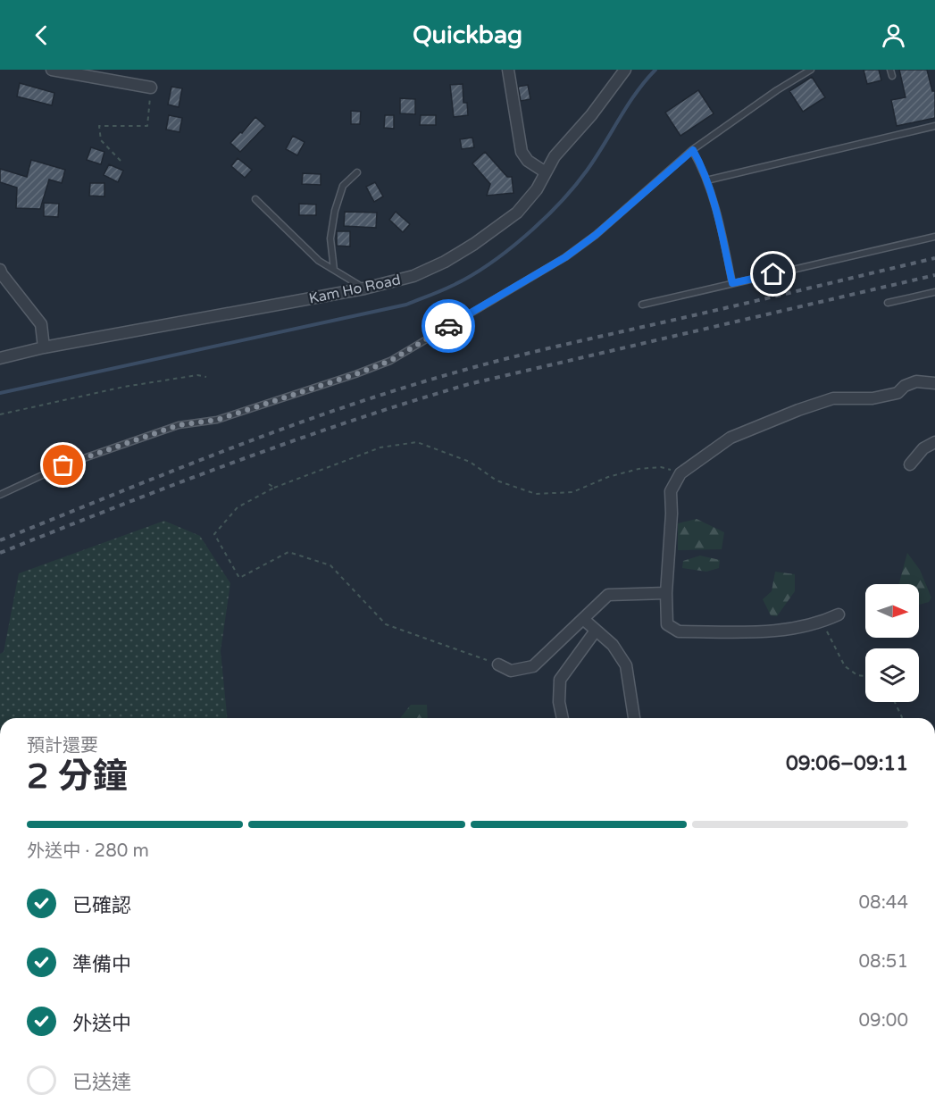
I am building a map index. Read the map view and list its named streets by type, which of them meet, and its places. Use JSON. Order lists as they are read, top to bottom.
{
  "streets": {
    "street": ["Kam Ho Road"]
  },
  "north": "right",
  "page": {
    "header": "Quickbag",
    "heading": ["2 分鐘", "預計還要", "09:06–09:11"],
    "bar": "外送中 · 280 m",
    "list": [
      ["已確認", "08:44"],
      ["準備中", "08:51"],
      ["外送中", "09:00"],
      "已送達"
    ]
  }
}
